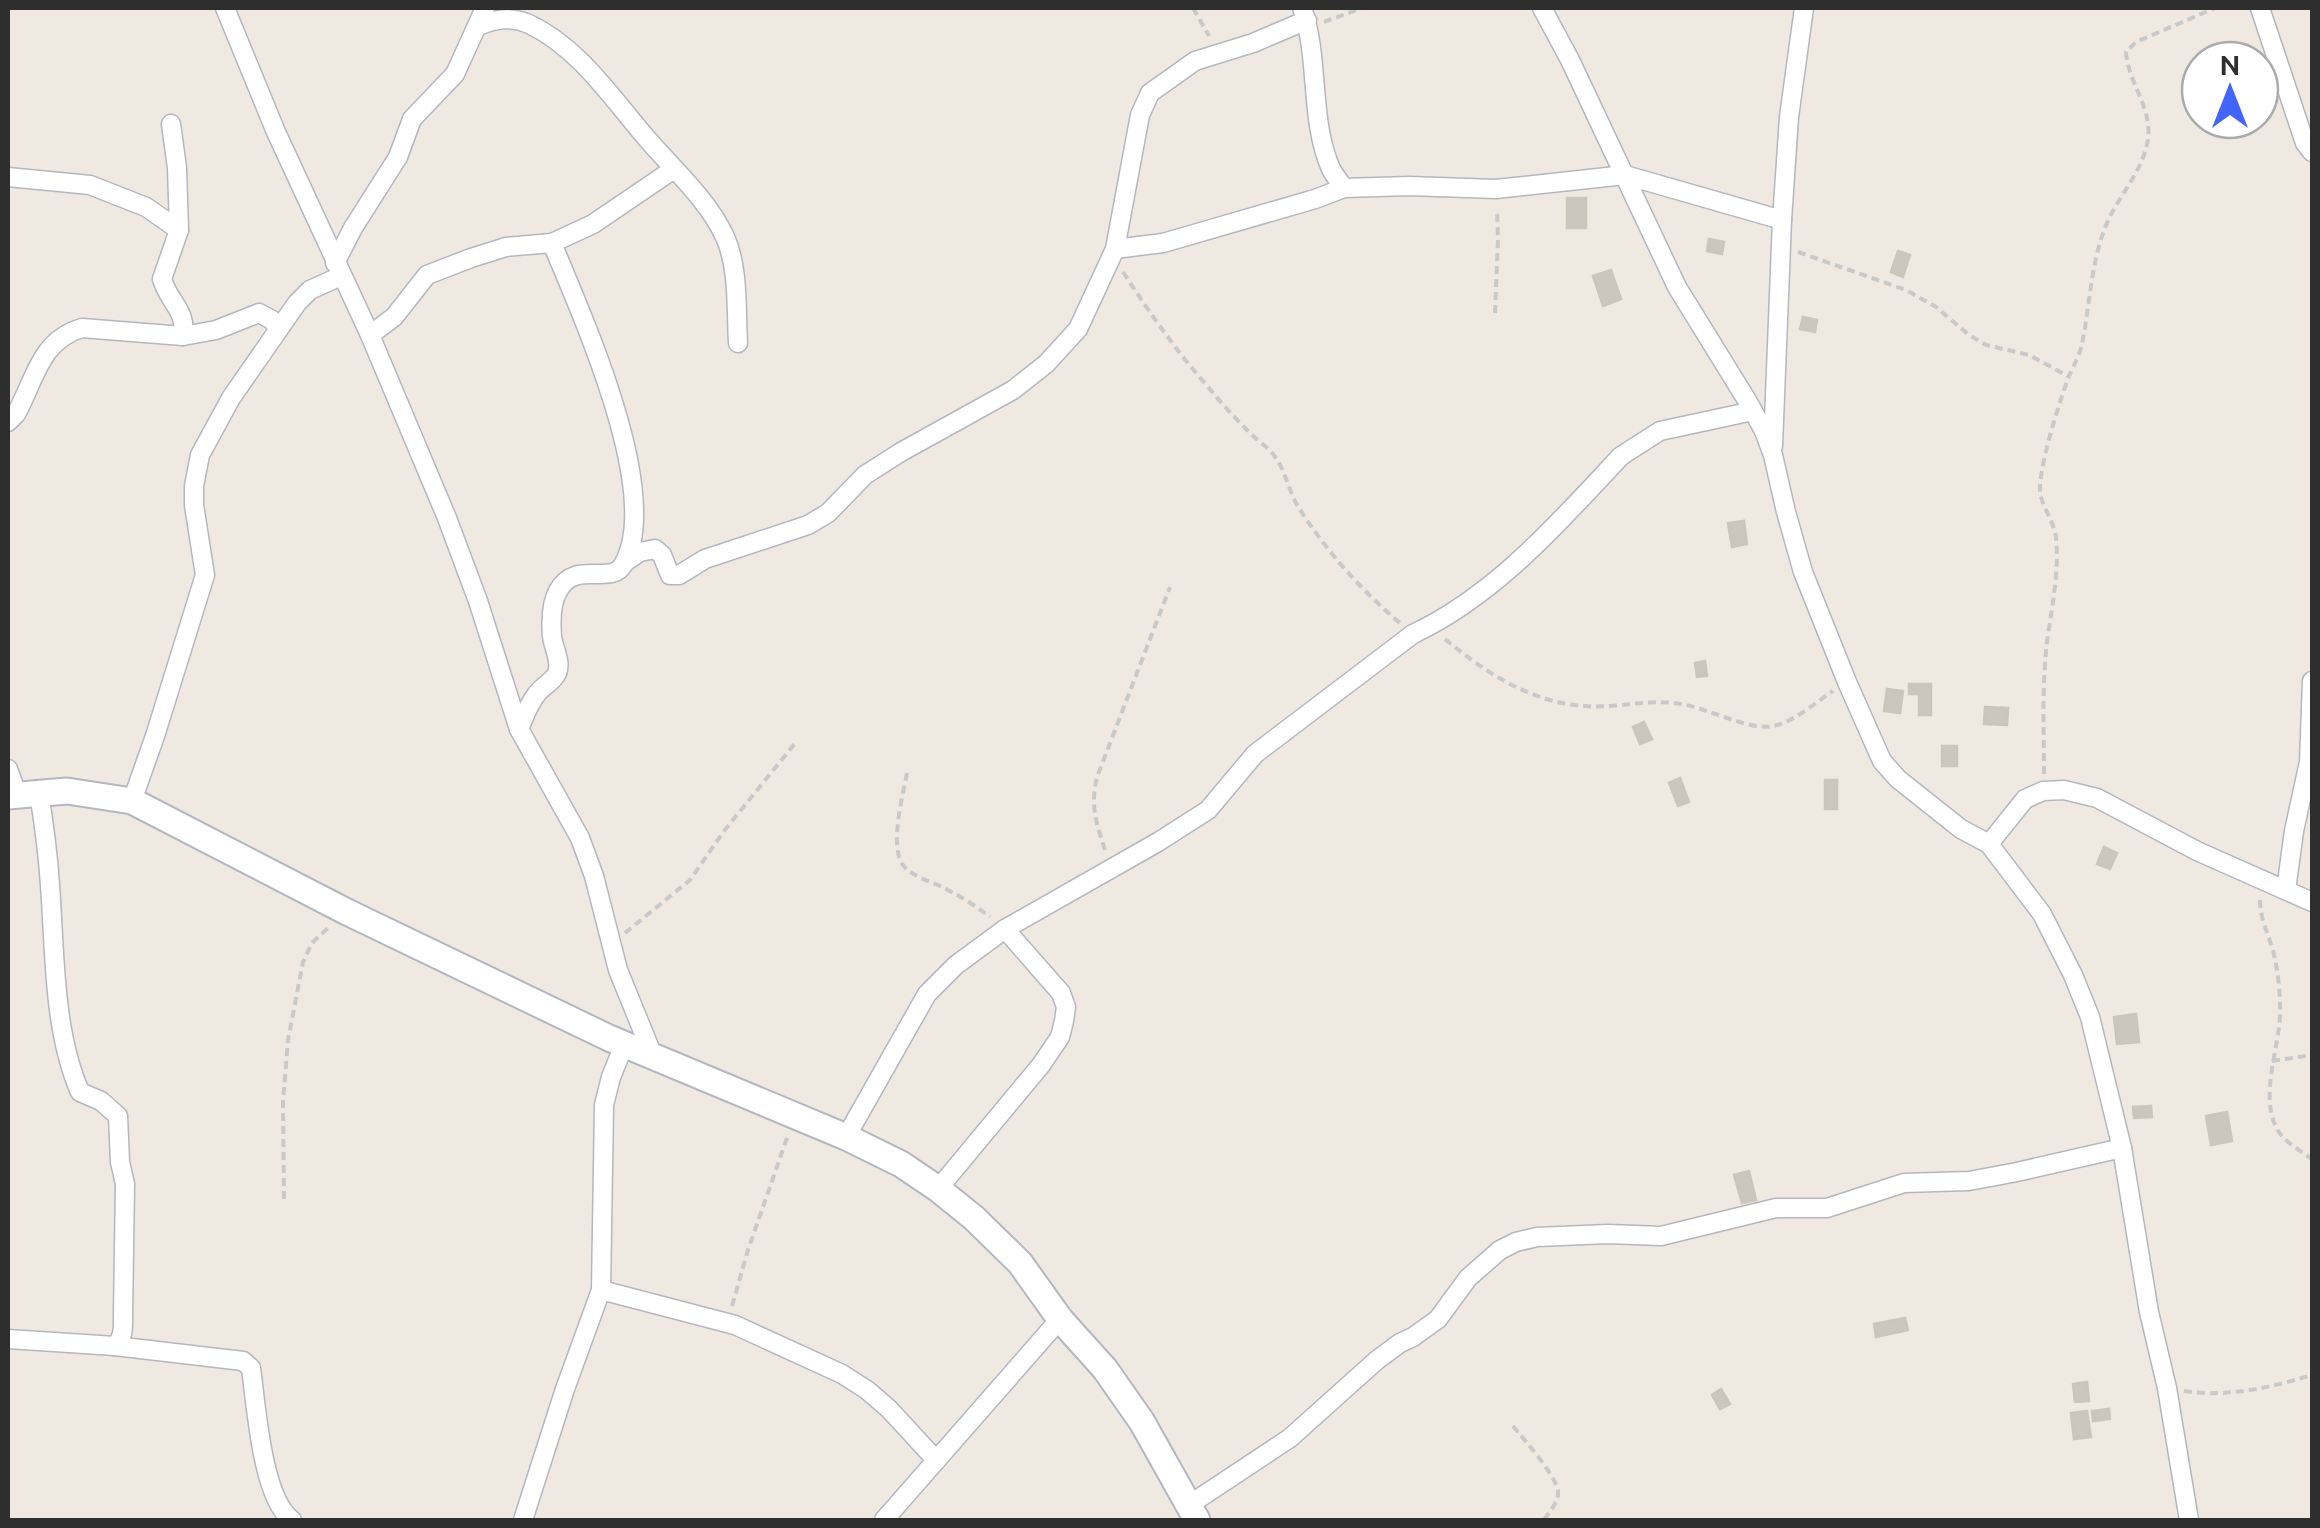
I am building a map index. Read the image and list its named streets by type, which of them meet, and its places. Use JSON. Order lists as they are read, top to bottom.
{
  "north": "top"
}
